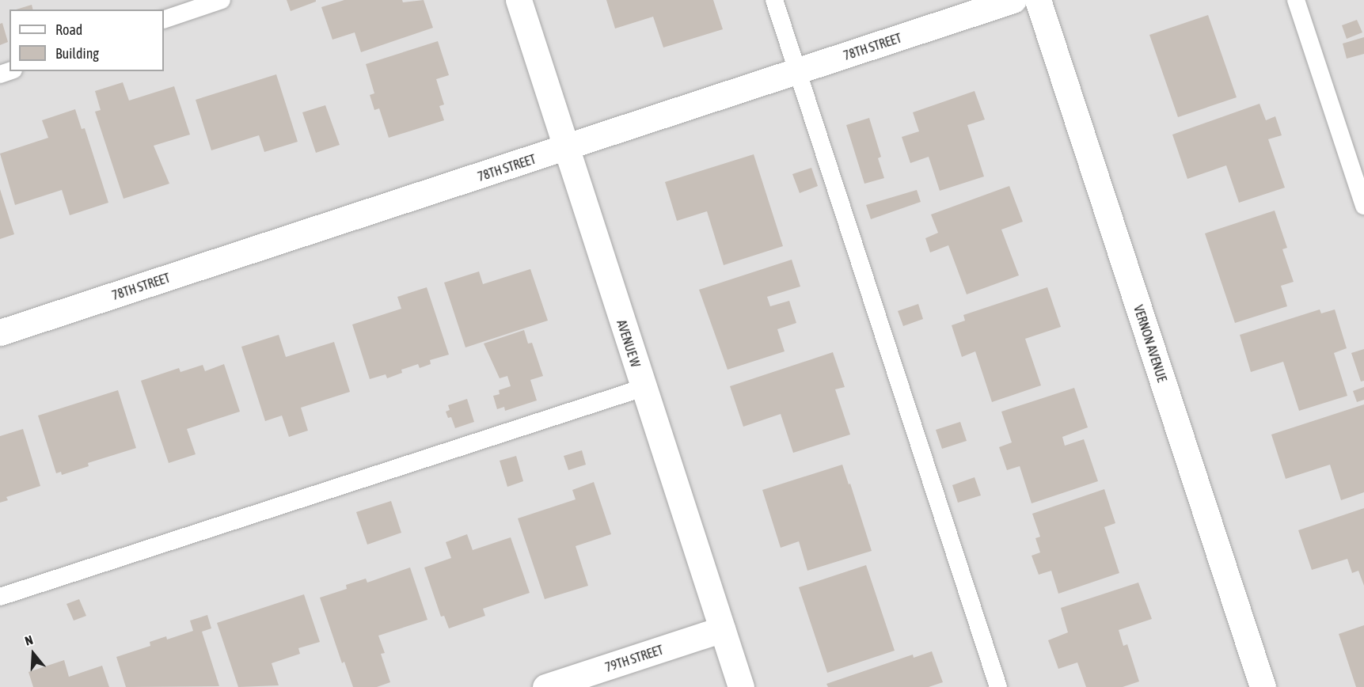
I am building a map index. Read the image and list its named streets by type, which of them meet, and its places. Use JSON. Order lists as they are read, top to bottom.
{
  "streets": {
    "street": [
      "78TH STREET",
      "AVENUE W",
      "VERNON AVENUE",
      "79TH STREET"
    ]
  },
  "crossings": [
    ["78TH STREET", "AVENUE W"],
    ["AVENUE W", "79TH STREET"]
  ],
  "legend": ["Road", "Building"],
  "north": "top"
}
